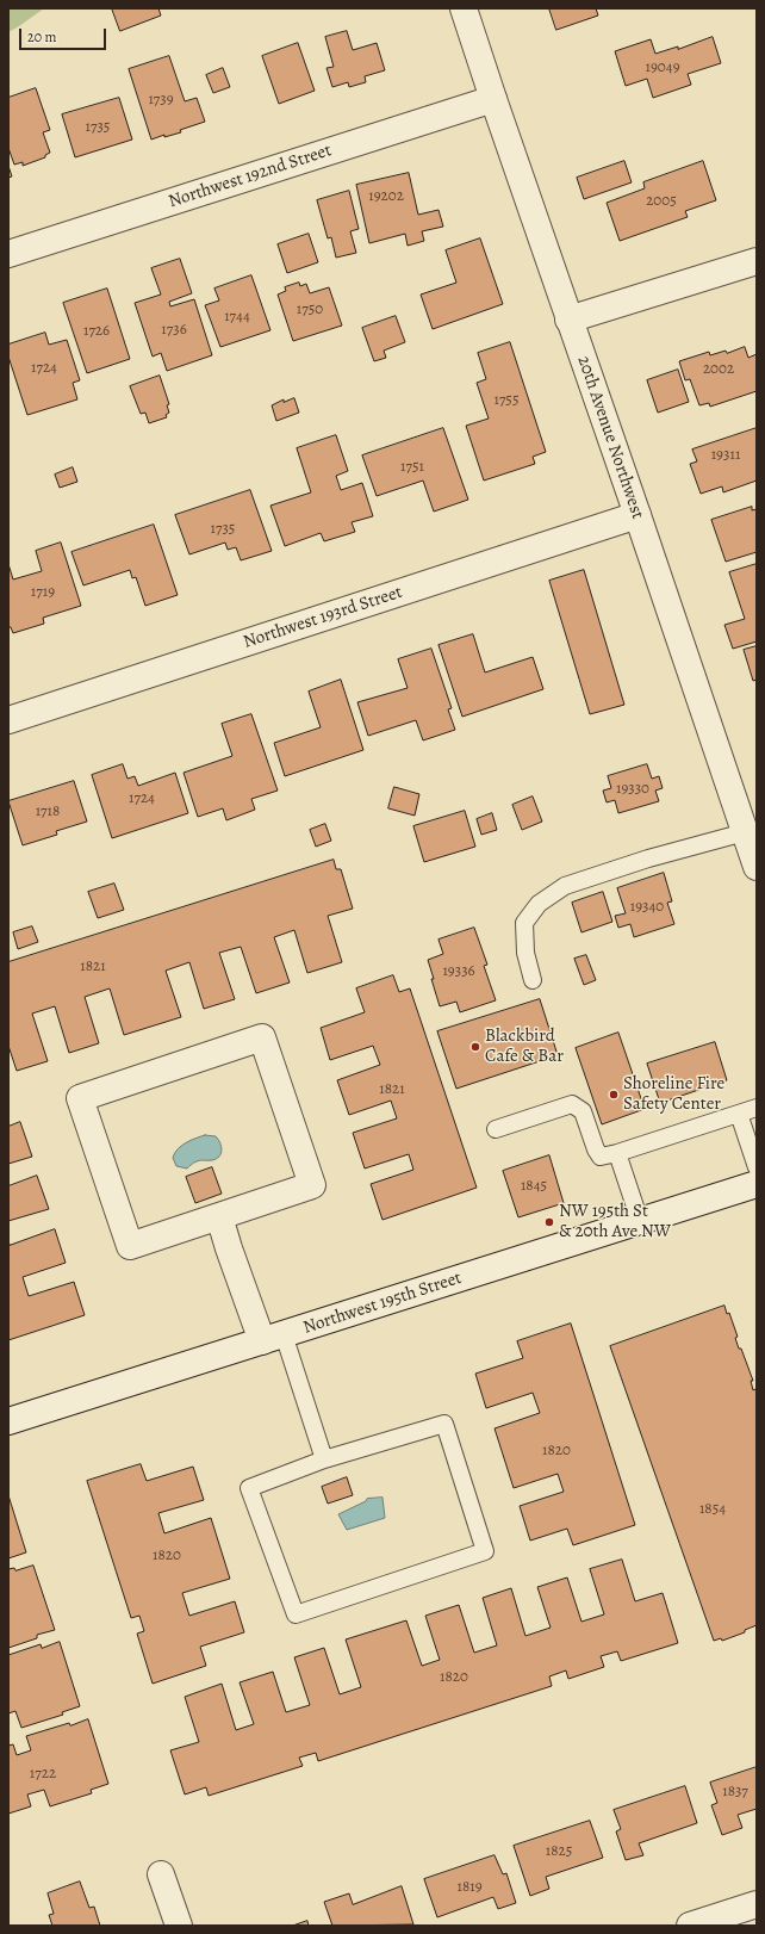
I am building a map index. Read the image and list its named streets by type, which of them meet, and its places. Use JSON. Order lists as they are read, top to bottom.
{
  "streets": {
    "street": [
      "Northwest 192nd Street",
      "20th Avenue Northwest",
      "Northwest 193rd Street",
      "Northwest 195th Street"
    ]
  },
  "crossings": [
    ["Northwest 192nd Street", "20th Avenue Northwest"],
    ["20th Avenue Northwest", "Northwest 193rd Street"]
  ],
  "places": ["Blackbird Cafe & Bar", "Shoreline Fire Safety Center", "NW 195th St & 20th Ave NW"],
  "house_numbers": [
    "19049",
    "1739",
    "1735",
    "19202",
    "2005",
    "1750",
    "1744",
    "1736",
    "1726",
    "1724",
    "2002",
    "1755",
    "19311",
    "1751",
    "1735",
    "1719",
    "19330",
    "1724",
    "1718",
    "19340",
    "1821",
    "19336",
    "1821",
    "1845",
    "1820",
    "1854",
    "1820",
    "1820",
    "1722",
    "1837",
    "1825",
    "1819"
  ],
  "scale_bar": "20 m"
}
